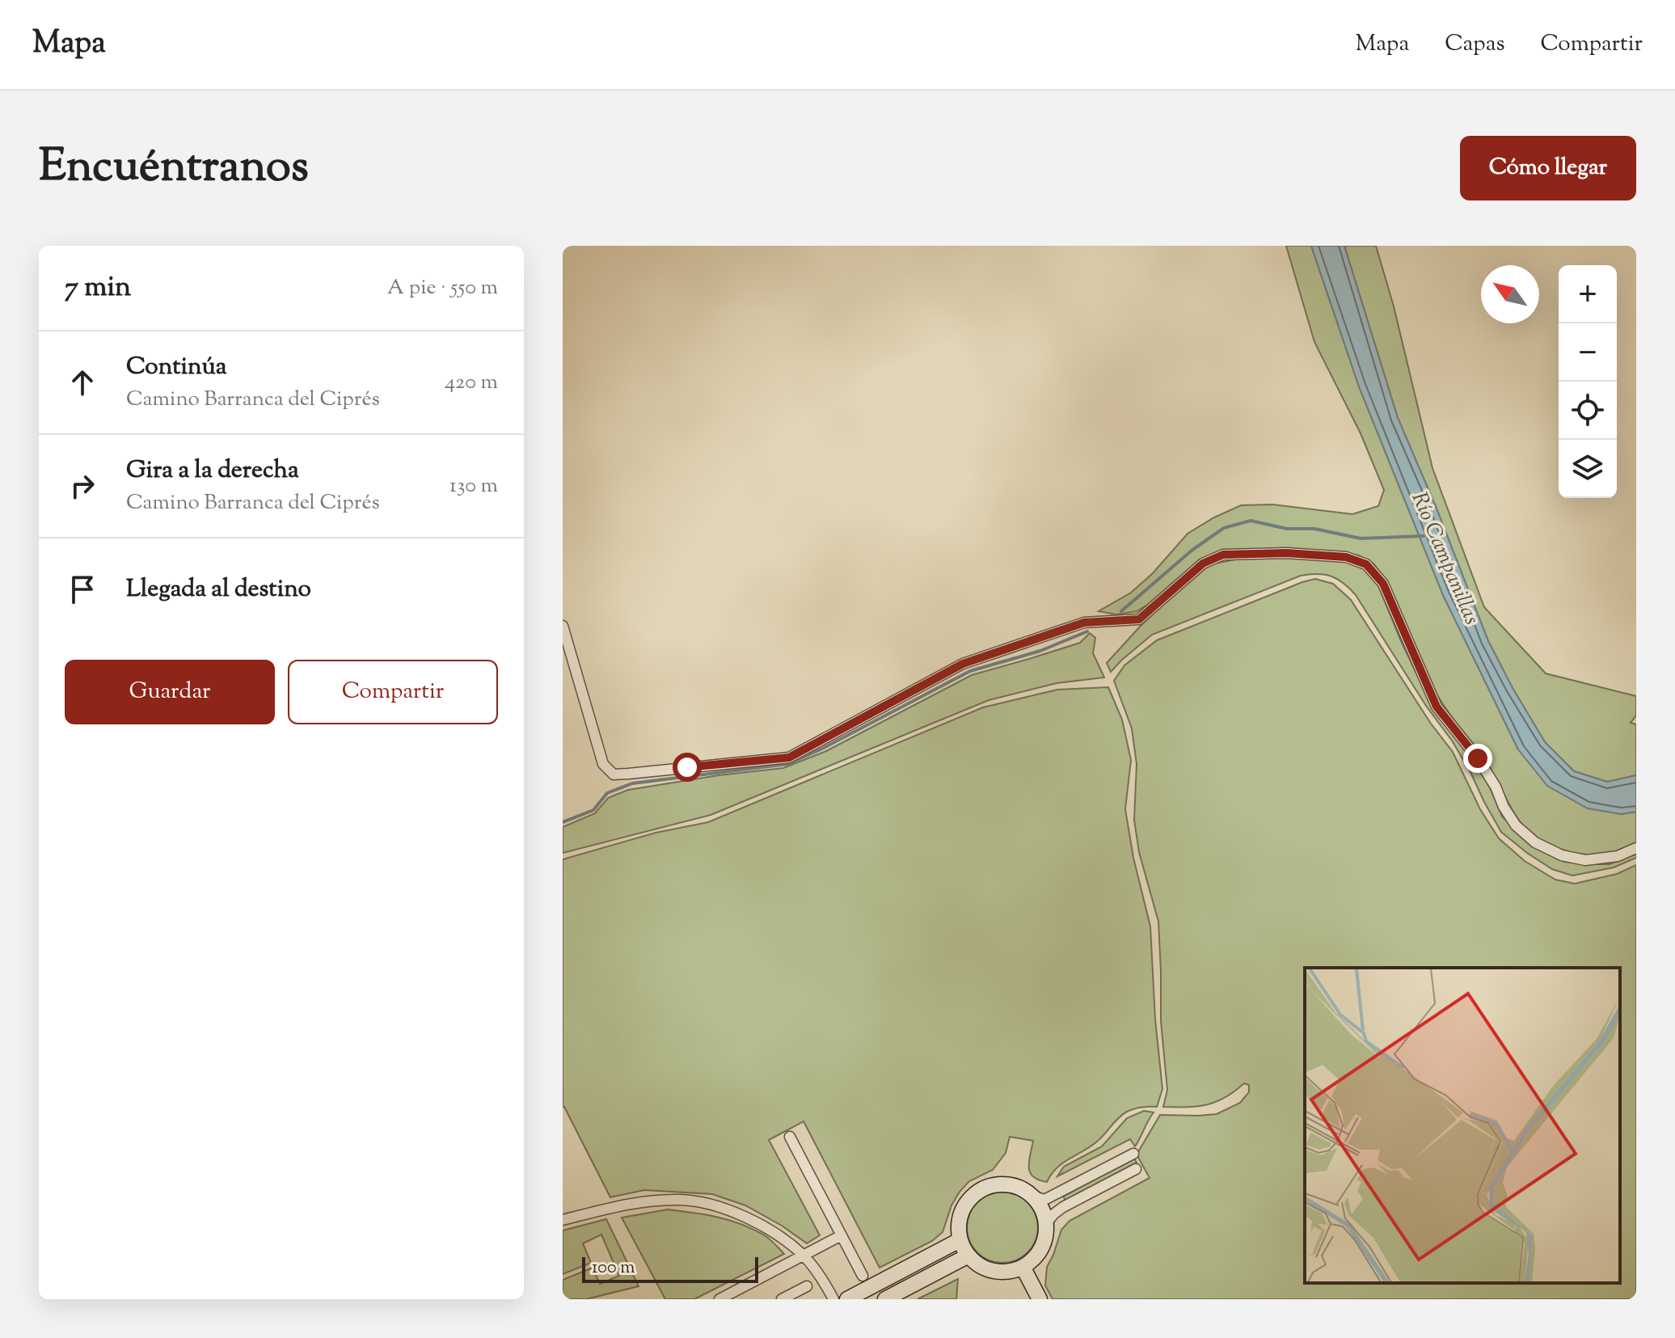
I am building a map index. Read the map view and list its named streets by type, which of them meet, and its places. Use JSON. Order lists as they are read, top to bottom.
{
  "water": ["Río Campanillas"],
  "scale_bar": "100 m",
  "north": "top left",
  "page": {
    "header": "Mapa",
    "nav": ["Mapa", "Capas", "Compartir"],
    "title": "Encuéntranos",
    "buttons": [
      "Cómo llegar",
      ["Guardar", "Compartir"]
    ],
    "heading": ["7 min", "A pie · 550 m"],
    "map_buttons": ["+", "−"],
    "list": [
      ["Continúa", "Camino Barranca del Ciprés", "420 m"],
      ["Gira a la derecha", "Camino Barranca del Ciprés", "130 m"],
      "Llegada al destino"
    ],
    "scale": "100 m"
  }
}
